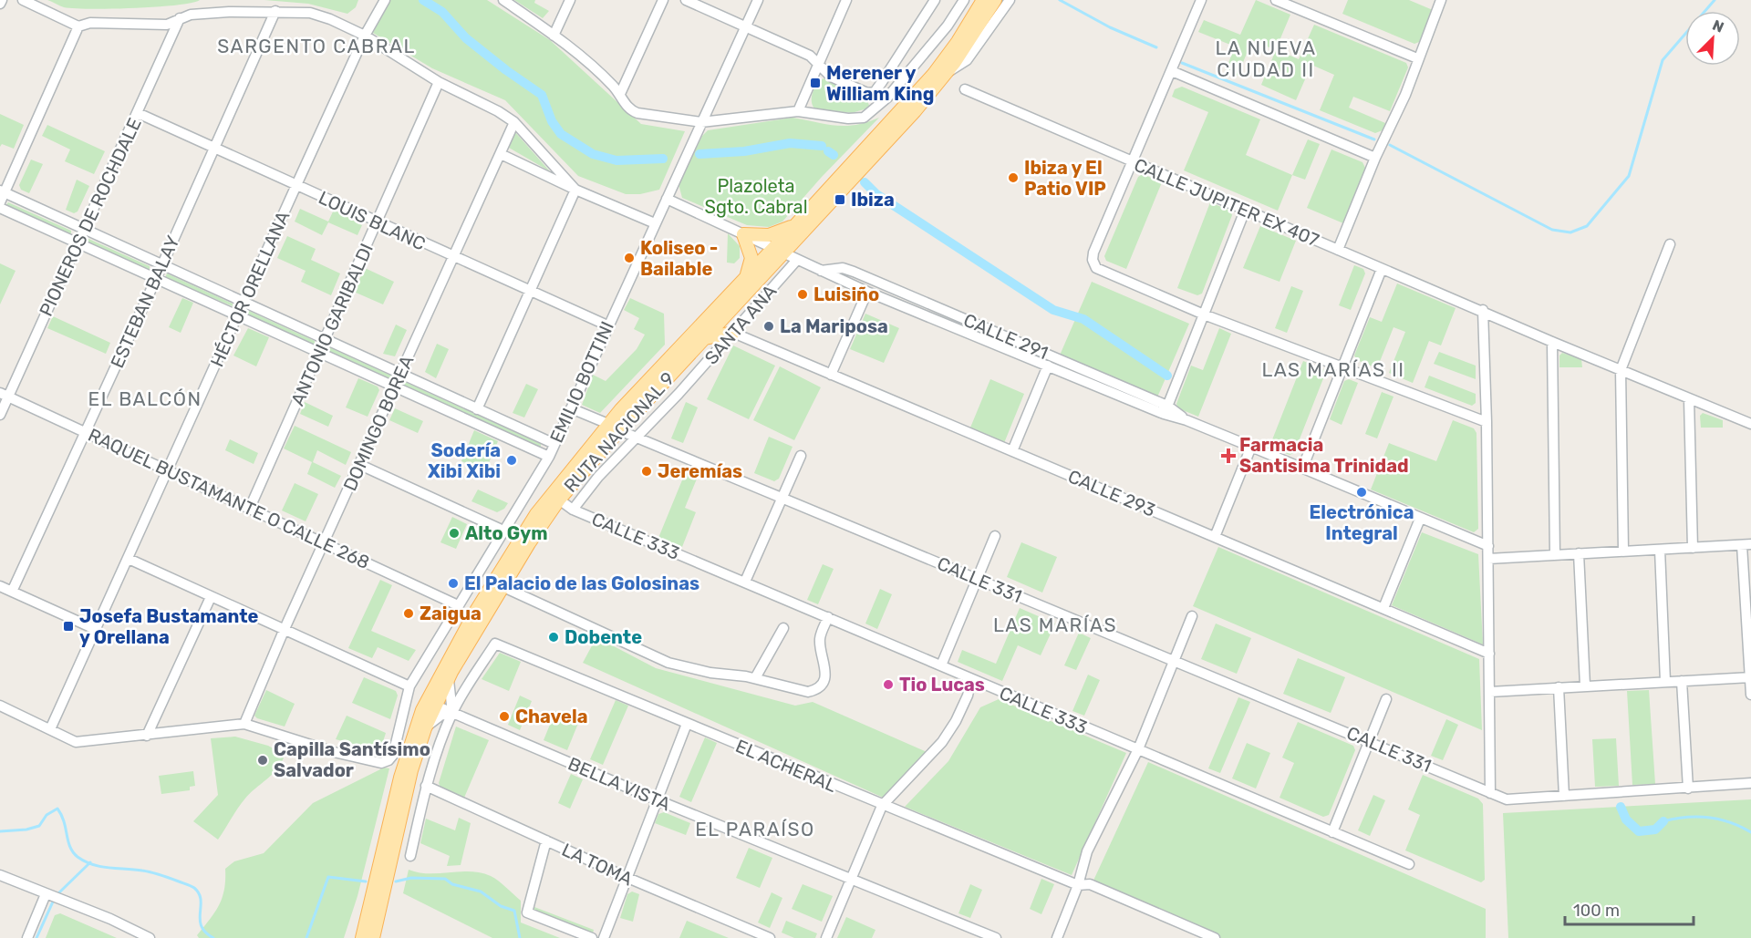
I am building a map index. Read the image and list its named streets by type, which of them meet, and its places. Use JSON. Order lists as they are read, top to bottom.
{
  "streets": {
    "main road": ["RUTA NACIONAL 9"],
    "street": [
      "CALLE JUPITER EX 407",
      "PIONEROS DE ROCHDALE",
      "LOUIS BLANC",
      "HÉCTOR ORELLANA",
      "ESTEBAN BALAY",
      "ANTONIO GARIBALDI",
      "SANTA ANA",
      "CALLE 291",
      "EMILIO BOTTINI",
      "DOMINGO BOREA",
      "CALLE 293",
      "RAQUEL BUSTAMANTE O CALLE 268",
      "CALLE 333",
      "CALLE 331",
      "EL ACHERAL",
      "BELLA VISTA",
      "LA TOMA"
    ]
  },
  "crossings": [
    ["PIONEROS DE ROCHDALE", "LOUIS BLANC"],
    ["PIONEROS DE ROCHDALE", "RAQUEL BUSTAMANTE O CALLE 268"],
    ["LOUIS BLANC", "HÉCTOR ORELLANA"],
    ["LOUIS BLANC", "ESTEBAN BALAY"],
    ["LOUIS BLANC", "ANTONIO GARIBALDI"],
    ["LOUIS BLANC", "EMILIO BOTTINI"],
    ["LOUIS BLANC", "DOMINGO BOREA"],
    ["HÉCTOR ORELLANA", "RAQUEL BUSTAMANTE O CALLE 268"],
    ["ESTEBAN BALAY", "RAQUEL BUSTAMANTE O CALLE 268"],
    ["ANTONIO GARIBALDI", "RAQUEL BUSTAMANTE O CALLE 268"],
    ["SANTA ANA", "CALLE 291"],
    ["SANTA ANA", "CALLE 293"],
    ["SANTA ANA", "CALLE 333"],
    ["SANTA ANA", "CALLE 331"],
    ["CALLE 291", "EMILIO BOTTINI"],
    ["CALLE 291", "RUTA NACIONAL 9"],
    ["EMILIO BOTTINI", "DOMINGO BOREA"],
    ["EMILIO BOTTINI", "RAQUEL BUSTAMANTE O CALLE 268"],
    ["EMILIO BOTTINI", "CALLE 331"],
    ["DOMINGO BOREA", "RAQUEL BUSTAMANTE O CALLE 268"],
    ["RUTA NACIONAL 9", "CALLE 333"],
    ["RUTA NACIONAL 9", "CALLE 331"],
    ["RUTA NACIONAL 9", "BELLA VISTA"],
    ["EL ACHERAL", "BELLA VISTA"]
  ],
  "districts": [
    "SARGENTO CABRAL",
    "LA NUEVA CIUDAD II",
    "LAS MARÍAS II",
    "EL BALCÓN",
    "LAS MARÍAS",
    "EL PARAÍSO"
  ],
  "parks": ["Plazoleta Sgto. Cabral"],
  "places": {
    "transit": ["Merener y William King", "Ibiza", "Josefa Bustamante y Orellana"],
    "other": [
      "Ibiza y El Patio VIP",
      "Koliseo - Bailable",
      "Luisiño",
      "La Mariposa",
      "Sodería Xibi Xibi",
      "Jeremías",
      "Electrónica Integral",
      "Alto Gym",
      "El Palacio de las Golosinas",
      "Zaigua",
      "Dobente",
      "Tio Lucas",
      "Chavela",
      "Capilla Santísimo Salvador"
    ],
    "health": ["Farmacia Santisima Trinidad"]
  },
  "scale_bar": "100 m",
  "north": "top right"
}
